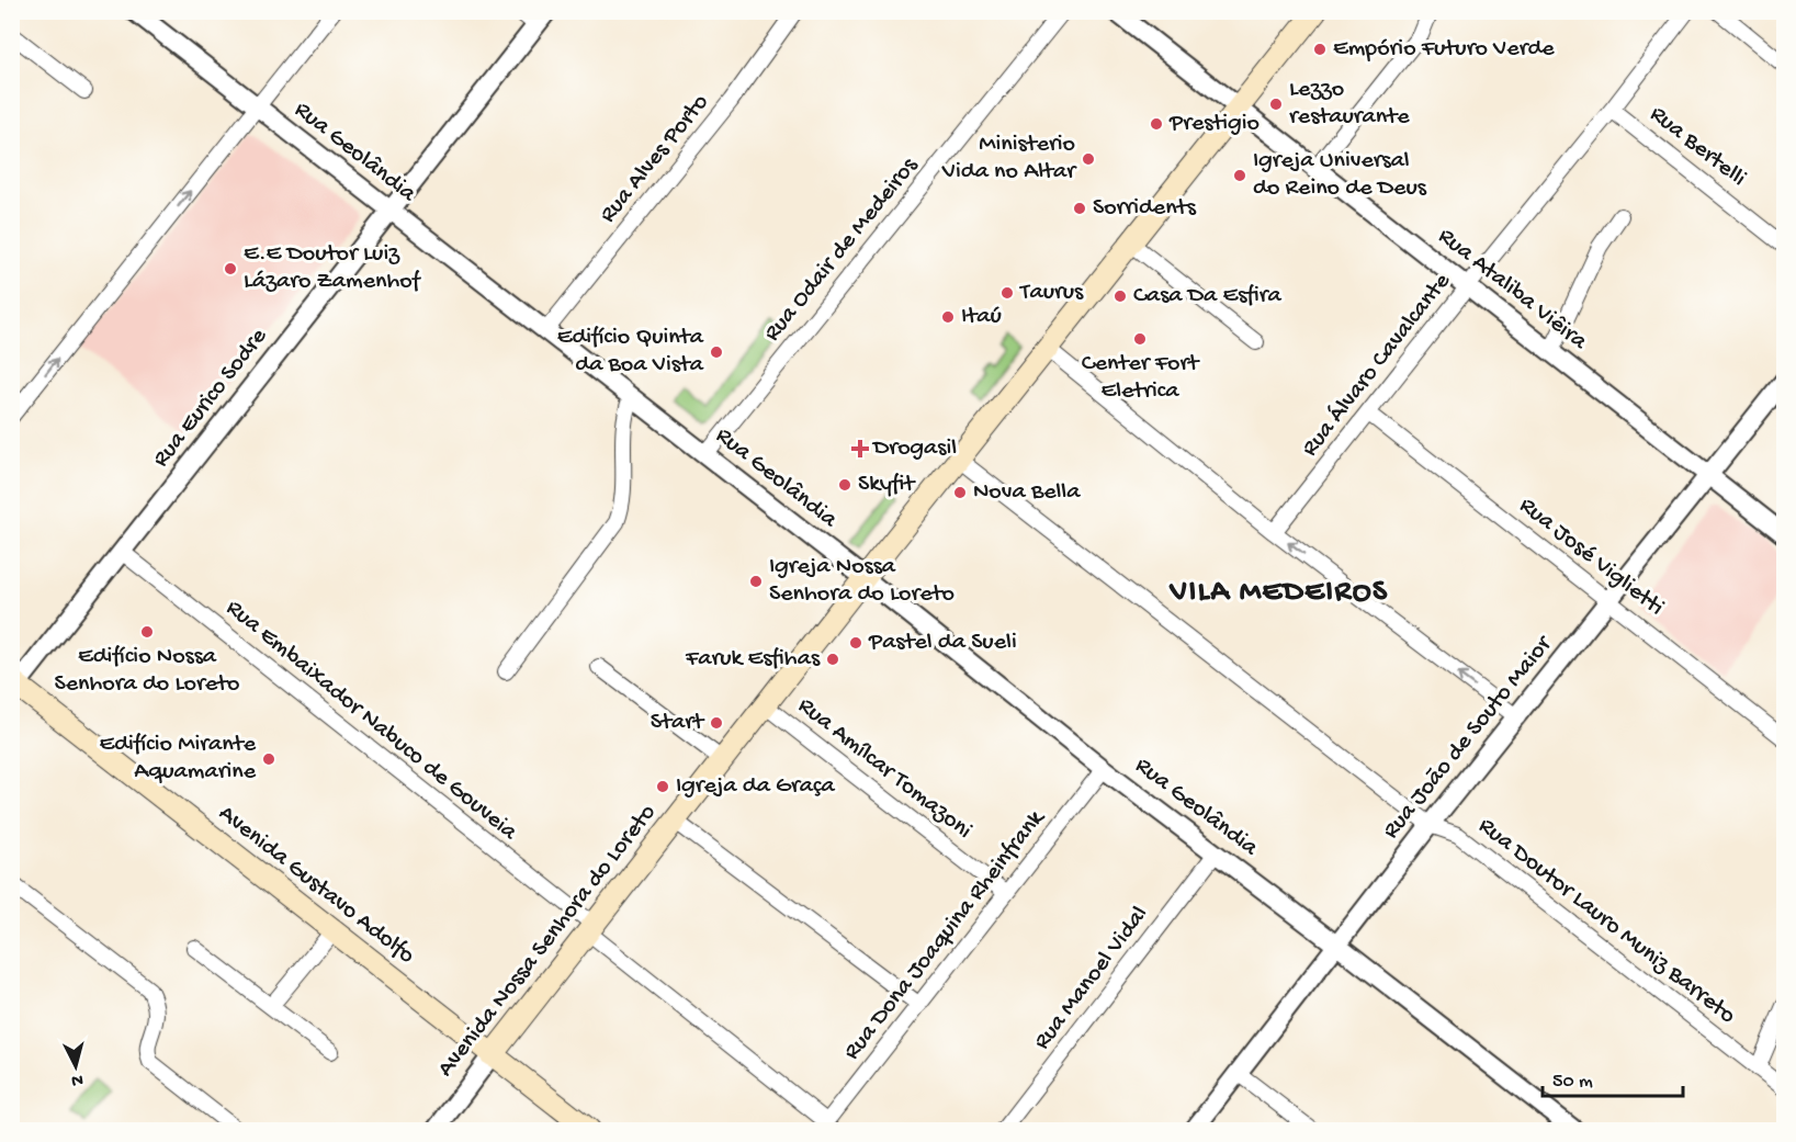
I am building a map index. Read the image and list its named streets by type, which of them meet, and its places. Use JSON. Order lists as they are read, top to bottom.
{
  "streets": {
    "main road": ["Avenida Gustavo Adolfo", "Avenida Nossa Senhora do Loreto"],
    "street": [
      "Rua Bertelli",
      "Rua Geolândia",
      "Rua Alves Porto",
      "Rua Odair de Medeiros",
      "Rua Ataliba Viêira",
      "Rua Álvaro Cavalcante",
      "Rua Eurico Sodre",
      "Rua José Viglietti",
      "Rua Embaixador Nabuco de Gouveia",
      "Rua João de Souto Maior",
      "Rua Amílcar Tomazoni",
      "Rua Doutor Lauro Muniz Barreto",
      "Rua Dona Joaquina Rheinfrank",
      "Rua Manoel Vidal"
    ]
  },
  "crossings": [
    ["Rua Bertelli", "Rua Álvaro Cavalcante"],
    ["Rua Geolândia", "Rua Alves Porto"],
    ["Rua Geolândia", "Rua Odair de Medeiros"],
    ["Rua Geolândia", "Rua Eurico Sodre"],
    ["Rua Geolândia", "Rua João de Souto Maior"],
    ["Rua Geolândia", "Rua Dona Joaquina Rheinfrank"],
    ["Rua Geolândia", "Avenida Nossa Senhora do Loreto"],
    ["Rua Geolândia", "Rua Manoel Vidal"],
    ["Rua Ataliba Viêira", "Rua Álvaro Cavalcante"],
    ["Rua Ataliba Viêira", "Rua João de Souto Maior"],
    ["Rua Ataliba Viêira", "Avenida Nossa Senhora do Loreto"],
    ["Rua Álvaro Cavalcante", "Rua José Viglietti"],
    ["Rua Eurico Sodre", "Rua Embaixador Nabuco de Gouveia"],
    ["Rua Eurico Sodre", "Avenida Gustavo Adolfo"],
    ["Rua José Viglietti", "Rua João de Souto Maior"],
    ["Rua Embaixador Nabuco de Gouveia", "Rua Dona Joaquina Rheinfrank"],
    ["Rua Embaixador Nabuco de Gouveia", "Avenida Nossa Senhora do Loreto"],
    ["Rua João de Souto Maior", "Rua Doutor Lauro Muniz Barreto"],
    ["Rua Amílcar Tomazoni", "Rua Dona Joaquina Rheinfrank"],
    ["Rua Amílcar Tomazoni", "Avenida Nossa Senhora do Loreto"],
    ["Avenida Gustavo Adolfo", "Avenida Nossa Senhora do Loreto"],
    ["Rua Doutor Lauro Muniz Barreto", "Avenida Nossa Senhora do Loreto"]
  ],
  "districts": ["VILA MEDEIROS"],
  "places": {
    "other": [
      "Empório Futuro Verde",
      "Lezzo restaurante",
      "Prestigio",
      "Ministerio Vida no Altar",
      "Igreja Universal do Reino de Deus",
      "Sorridents",
      "E.E Doutor Luiz Lázaro Zamenhof",
      "Taurus",
      "Casa Da Esfira",
      "Itaú",
      "Center Fort Eletrica",
      "Edifício Quinta da Boa Vista",
      "Skyfit",
      "Nova Bella",
      "Igreja Nossa Senhora do Loreto",
      "Edifício Nossa Senhora do Loreto",
      "Pastel da Sueli",
      "Faruk Esfihas",
      "Start",
      "Edifício Mirante Aquamarine",
      "Igreja da Graça"
    ],
    "health": ["Drogasil"]
  },
  "scale_bar": "50 m",
  "north": "bottom"
}
